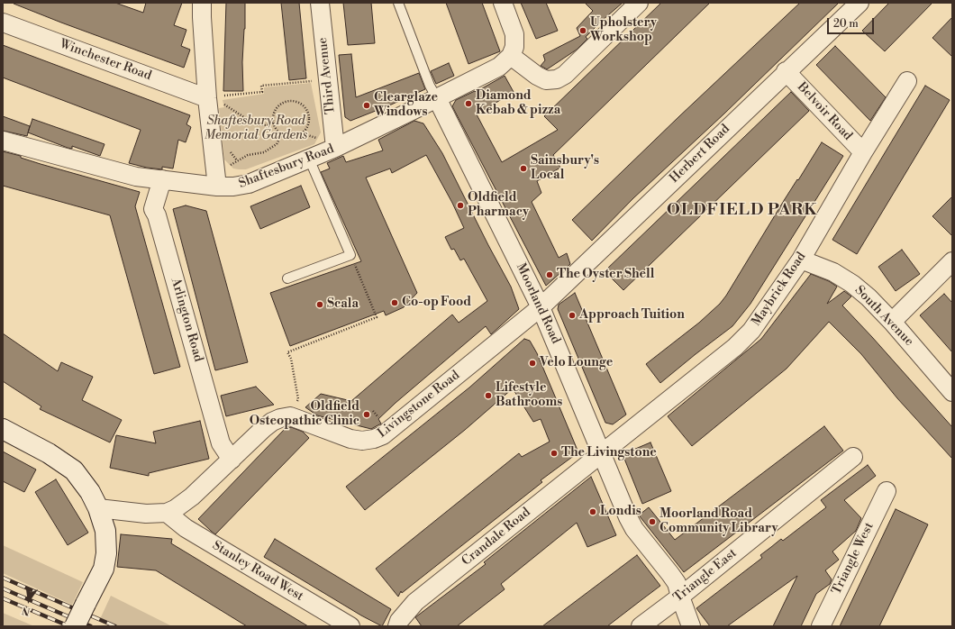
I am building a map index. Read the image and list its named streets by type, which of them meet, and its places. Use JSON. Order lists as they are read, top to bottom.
{
  "streets": {
    "street": [
      "Winchester Road",
      "Third Avenue",
      "Belvoir Road",
      "Herbert Road",
      "Shaftesbury Road",
      "Maybrick Road",
      "Moorland Road",
      "South Avenue",
      "Arlington Road",
      "Livingstone Road",
      "Crandale Road",
      "Triangle West",
      "Stanley Road West",
      "Triangle East"
    ]
  },
  "crossings": [
    ["Third Avenue", "Shaftesbury Road"],
    ["Belvoir Road", "Herbert Road"],
    ["Belvoir Road", "Maybrick Road"],
    ["Herbert Road", "Moorland Road"],
    ["Herbert Road", "Livingstone Road"],
    ["Shaftesbury Road", "Moorland Road"],
    ["Shaftesbury Road", "Arlington Road"],
    ["Maybrick Road", "Moorland Road"],
    ["Maybrick Road", "South Avenue"],
    ["Maybrick Road", "Crandale Road"],
    ["Moorland Road", "Livingstone Road"],
    ["Moorland Road", "Crandale Road"],
    ["Moorland Road", "Triangle East"]
  ],
  "districts": ["OLDFIELD PARK"],
  "parks": ["Shaftesbury Road Memorial Gardens"],
  "places": [
    "Upholstery Workshop",
    "Diamond Kebab & pizza",
    "Clearglaze Windows",
    "Sainsbury's Local",
    "Oldfield Pharmacy",
    "The Oyster Shell",
    "Co-op Food",
    "Scala",
    "Approach Tuition",
    "Velo Lounge",
    "Lifestyle Bathrooms",
    "Oldfield Osteopathic Clinic",
    "The Livingstone",
    "Londis",
    "Moorland Road Community Library"
  ],
  "scale_bar": "20 m",
  "north": "bottom"
}
